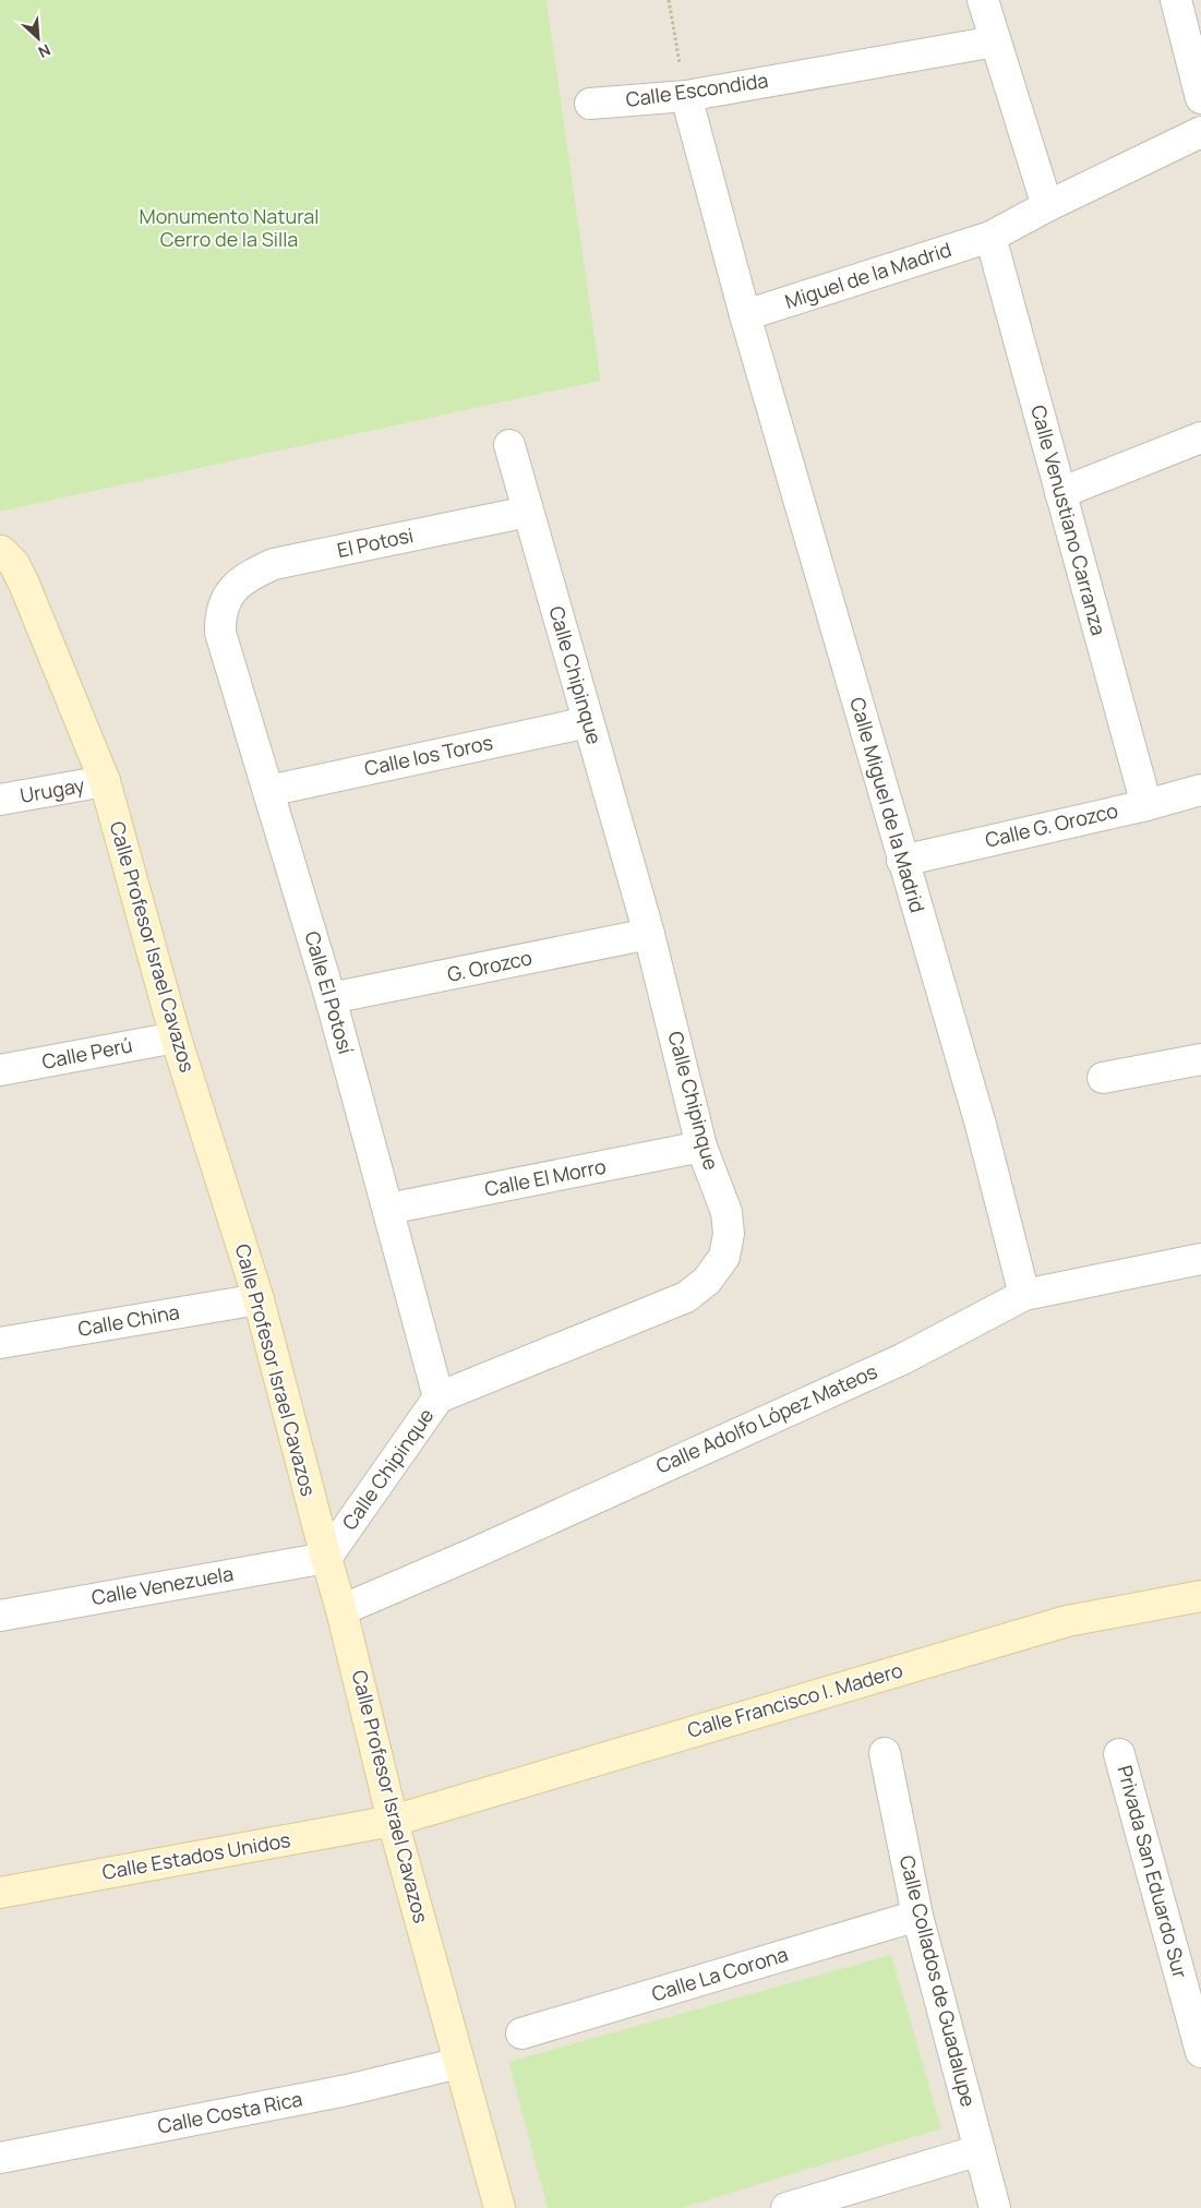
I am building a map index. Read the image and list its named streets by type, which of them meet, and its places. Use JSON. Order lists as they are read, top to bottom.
{
  "streets": {
    "street": [
      "Calle Escondida",
      "Miguel de la Madrid",
      "Calle Venustiano Carranza",
      "El Potosi",
      "Calle Chipinque",
      "Calle los Toros",
      "Urugay",
      "Calle Miguel de la Madrid",
      "Calle G. Orozco",
      "Calle Profesor Israel Cavazos",
      "G. Orozco",
      "Calle El Potosí",
      "Calle Perú",
      "Calle El Morro",
      "Calle China",
      "Calle Adolfo López Mateos",
      "Calle Venezuela",
      "Calle Francisco I. Madero",
      "Calle Estados Unidos",
      "Privada San Eduardo Sur",
      "Calle La Corona",
      "Calle Collados de Guadalupe",
      "Calle Costa Rica"
    ]
  },
  "crossings": [
    ["Calle Escondida", "Calle Miguel de la Madrid"],
    ["Miguel de la Madrid", "Calle Venustiano Carranza"],
    ["Miguel de la Madrid", "Calle Miguel de la Madrid"],
    ["Calle Venustiano Carranza", "Calle G. Orozco"],
    ["El Potosi", "Calle Chipinque"],
    ["El Potosi", "Calle El Potosí"],
    ["Calle Chipinque", "Calle los Toros"],
    ["Calle Chipinque", "Calle Profesor Israel Cavazos"],
    ["Calle Chipinque", "G. Orozco"],
    ["Calle Chipinque", "Calle El Potosí"],
    ["Calle Chipinque", "Calle El Morro"],
    ["Calle Chipinque", "Calle Venezuela"],
    ["Calle los Toros", "Calle El Potosí"],
    ["Urugay", "Calle Profesor Israel Cavazos"],
    ["Calle Miguel de la Madrid", "Calle G. Orozco"],
    ["Calle Miguel de la Madrid", "Calle Adolfo López Mateos"],
    ["Calle Profesor Israel Cavazos", "Calle Perú"],
    ["Calle Profesor Israel Cavazos", "Calle China"],
    ["Calle Profesor Israel Cavazos", "Calle Adolfo López Mateos"],
    ["Calle Profesor Israel Cavazos", "Calle Venezuela"],
    ["Calle Profesor Israel Cavazos", "Calle Francisco I. Madero"],
    ["Calle Profesor Israel Cavazos", "Calle Estados Unidos"],
    ["Calle Profesor Israel Cavazos", "Calle Costa Rica"],
    ["G. Orozco", "Calle El Potosí"],
    ["Calle El Potosí", "Calle El Morro"],
    ["Calle Francisco I. Madero", "Calle Estados Unidos"],
    ["Calle La Corona", "Calle Collados de Guadalupe"]
  ],
  "parks": ["Monumento Natural Cerro de la Silla"],
  "north": "bottom right"
}
